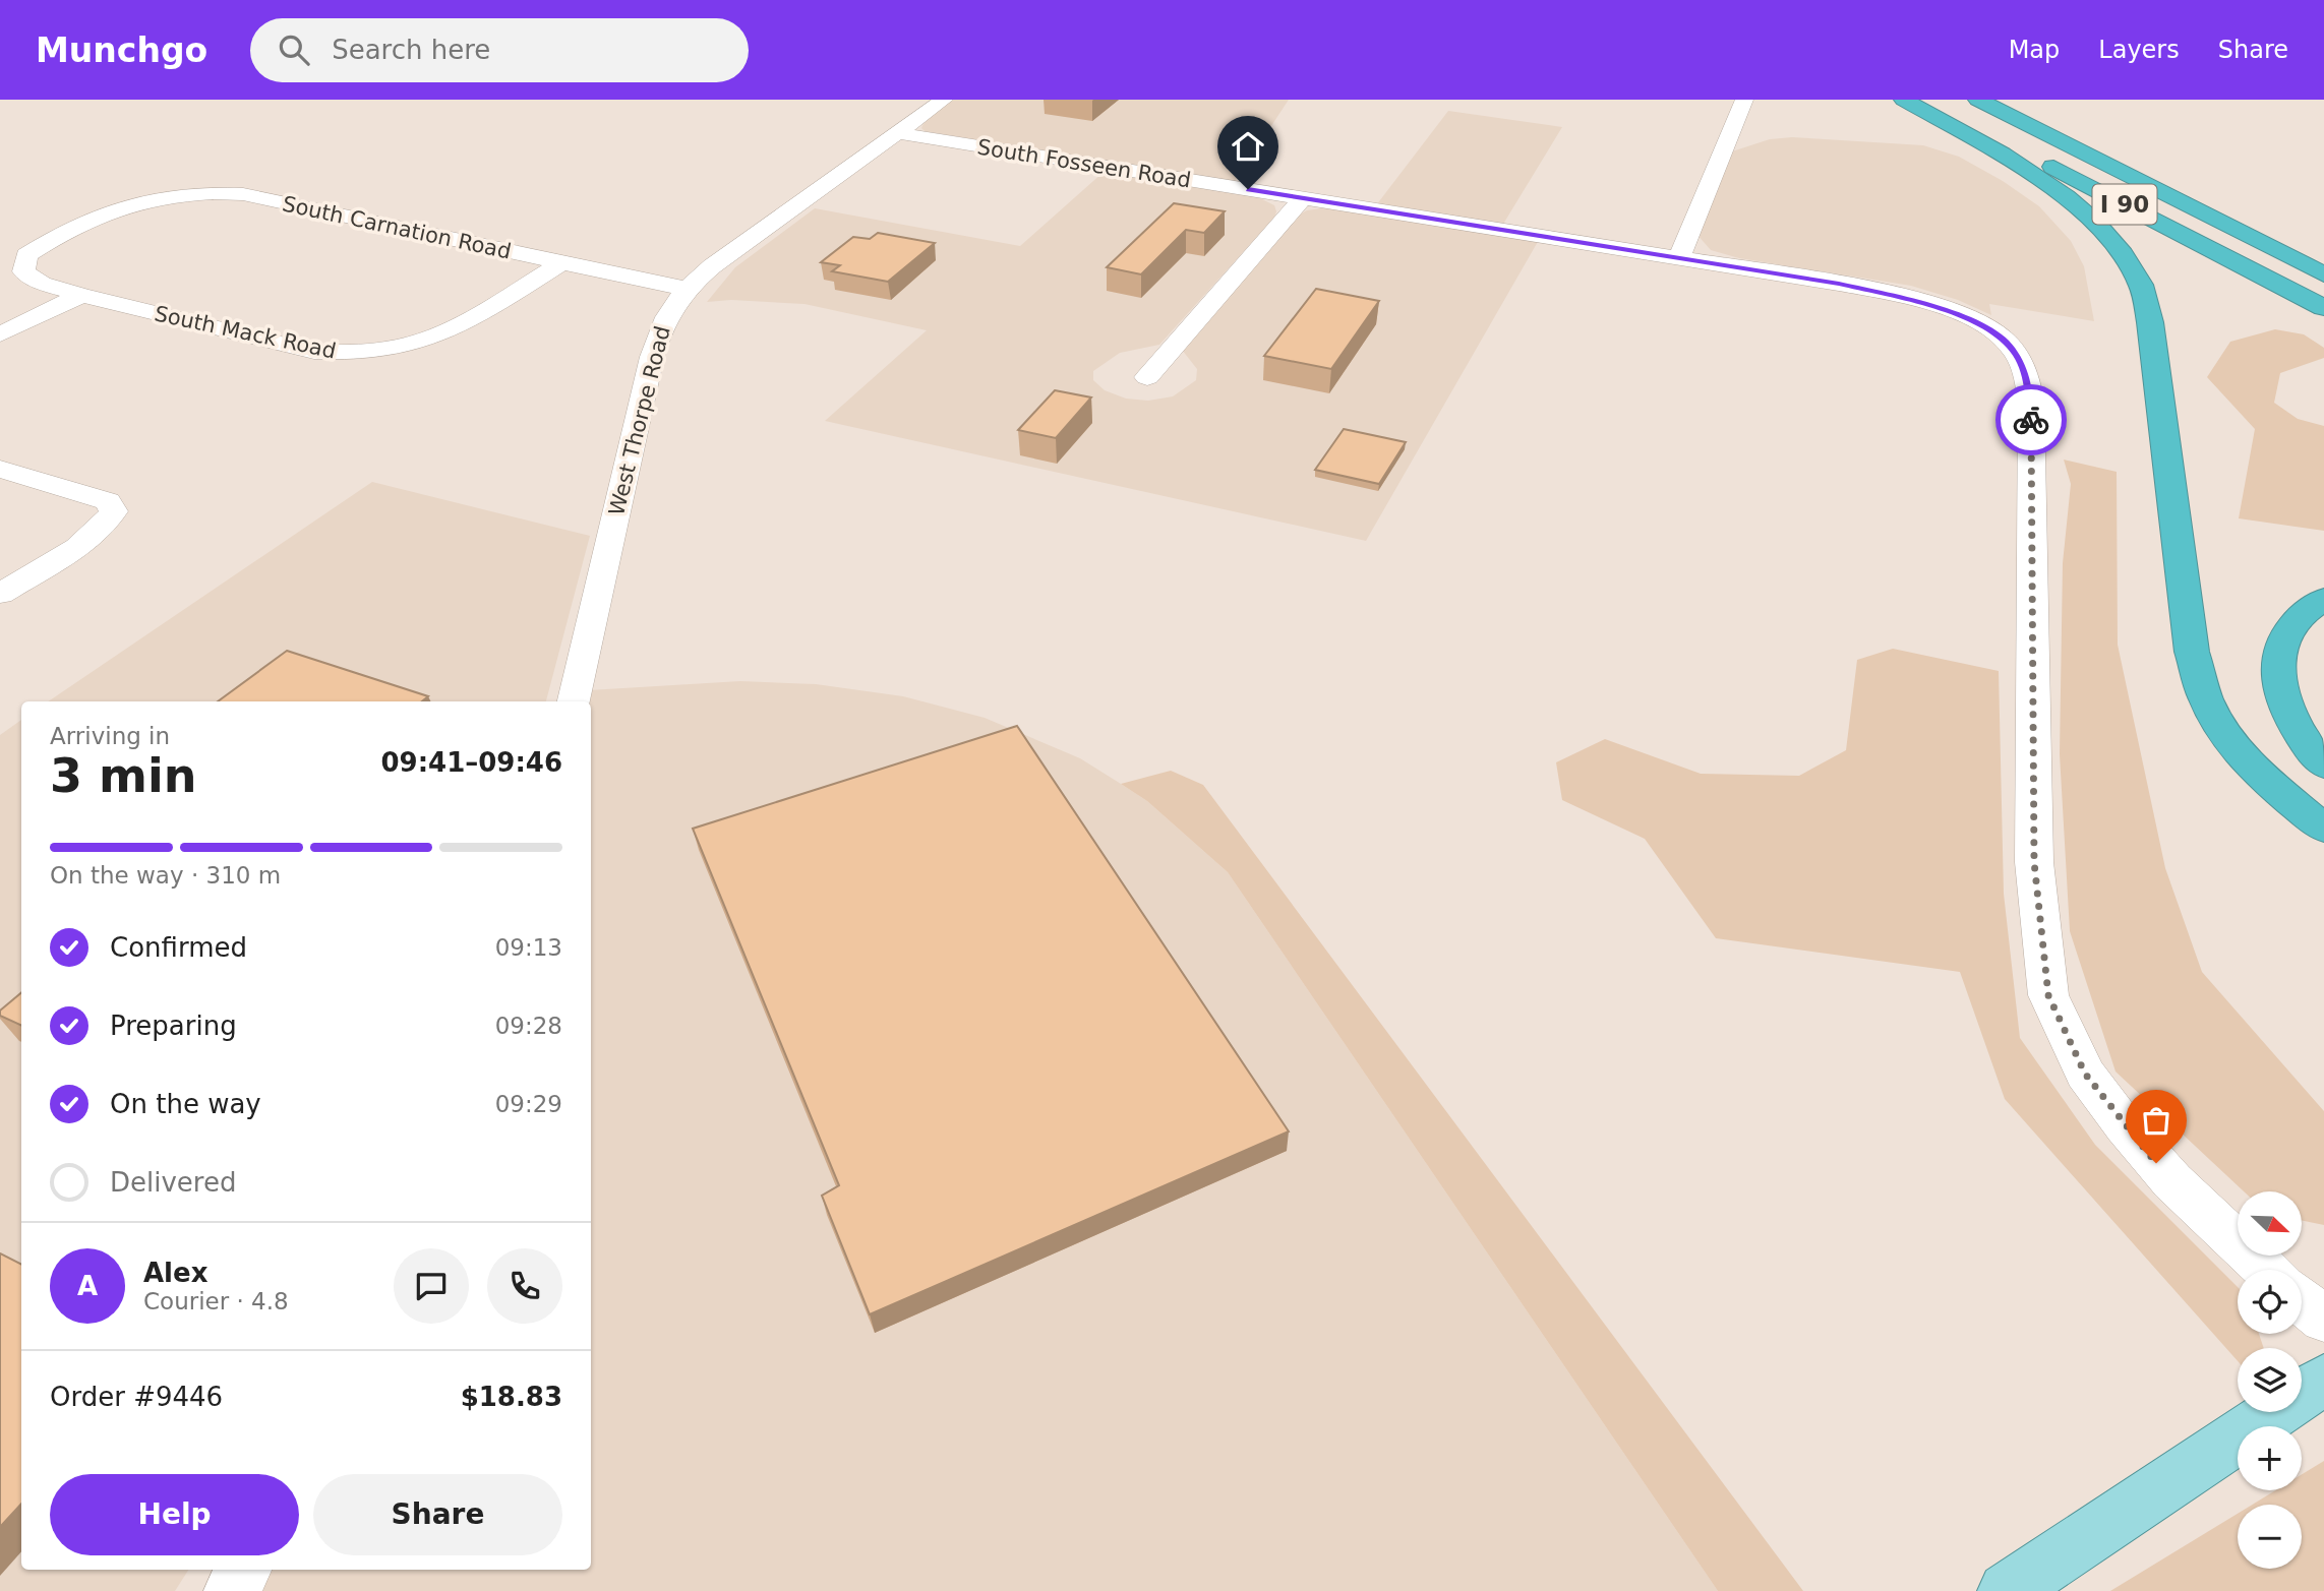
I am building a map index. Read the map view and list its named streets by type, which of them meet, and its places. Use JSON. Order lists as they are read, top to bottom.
{
  "streets": {
    "highway": ["I 90"],
    "street": [
      "South Fosseen Road",
      "South Carnation Road",
      "South Mack Road",
      "West Thorpe Road"
    ]
  },
  "crossings": [
    ["South Fosseen Road", "West Thorpe Road"],
    ["South Carnation Road", "South Mack Road"],
    ["South Carnation Road", "West Thorpe Road"]
  ],
  "north": "bottom right",
  "page": {
    "header": "Munchgo",
    "search": "Search here",
    "nav": ["Map", "Layers", "Share"],
    "heading": ["3 min", "Arriving in", "09:41–09:46"],
    "panel": [
      "Alex",
      "Courier · 4.8",
      "Order #9446",
      "$18.83"
    ],
    "bar": "On the way · 310 m",
    "list": [
      ["Confirmed", "09:13"],
      ["Preparing", "09:28"],
      ["On the way", "09:29"],
      "Delivered"
    ],
    "map_buttons": ["+", "−"],
    "round": "A",
    "buttons": ["Help", "Share"]
  }
}
